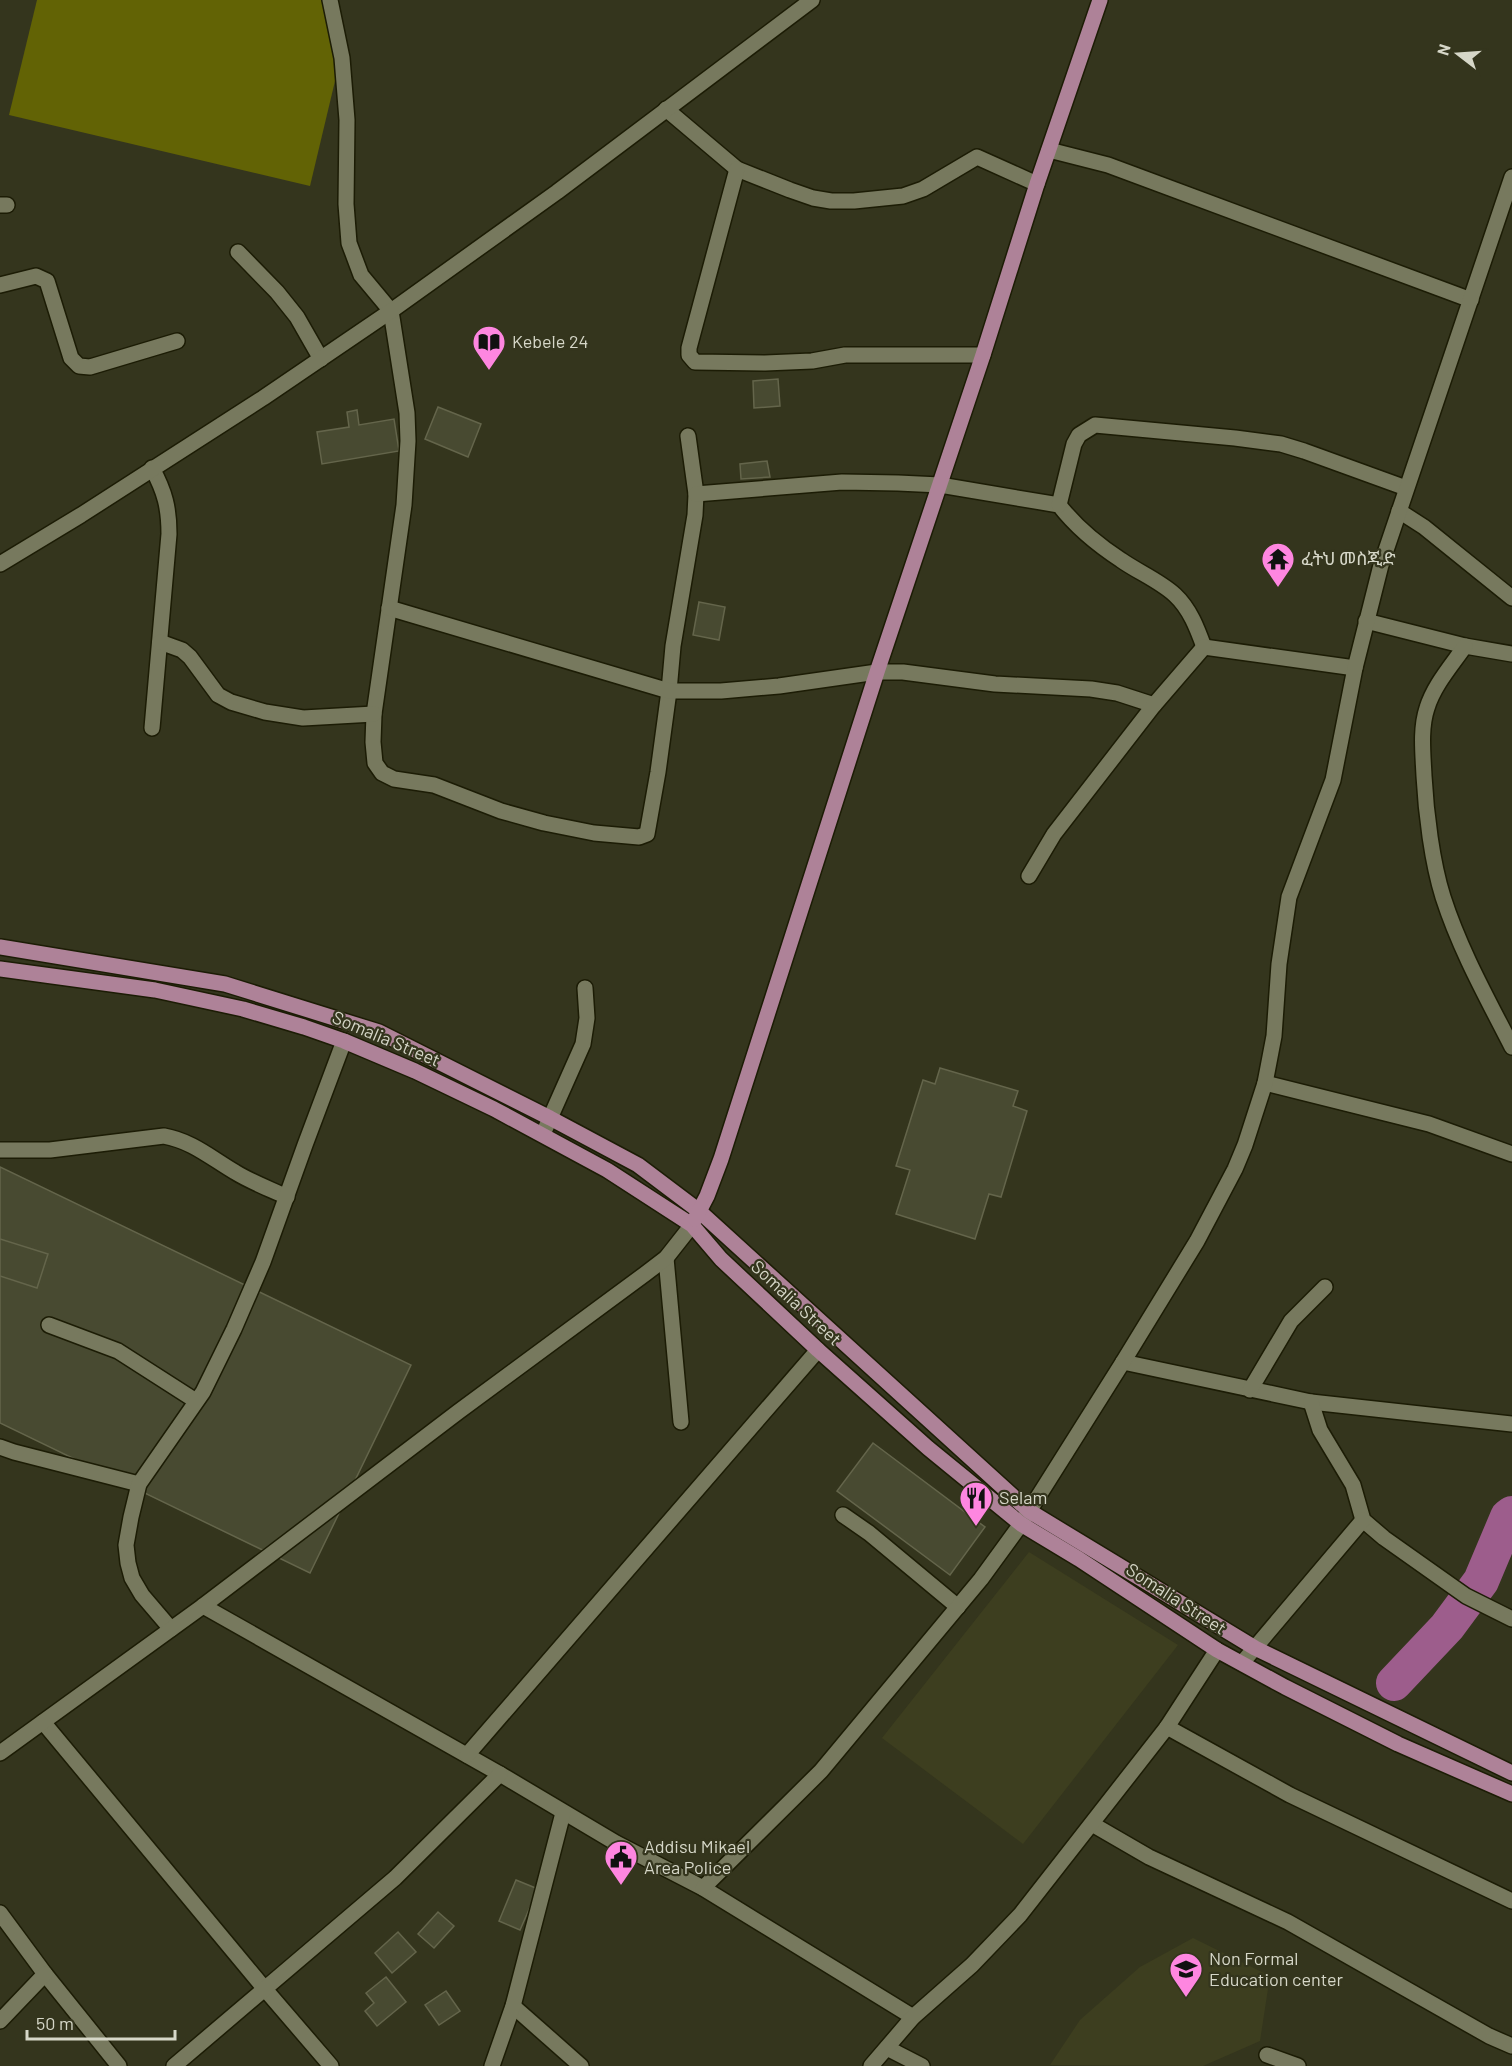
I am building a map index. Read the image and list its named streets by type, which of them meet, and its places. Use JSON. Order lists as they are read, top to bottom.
{
  "streets": {
    "main road": ["Somalia Street"]
  },
  "places": {
    "library": ["Kebele 24"],
    "temple": ["ፈትህ መስጂድ"],
    "restaurant": ["Selam"],
    "public building": ["Addisu Mikael Area Police"],
    "school or university": ["Non Formal Education center"]
  },
  "scale_bar": "50 m",
  "north": "left"
}
